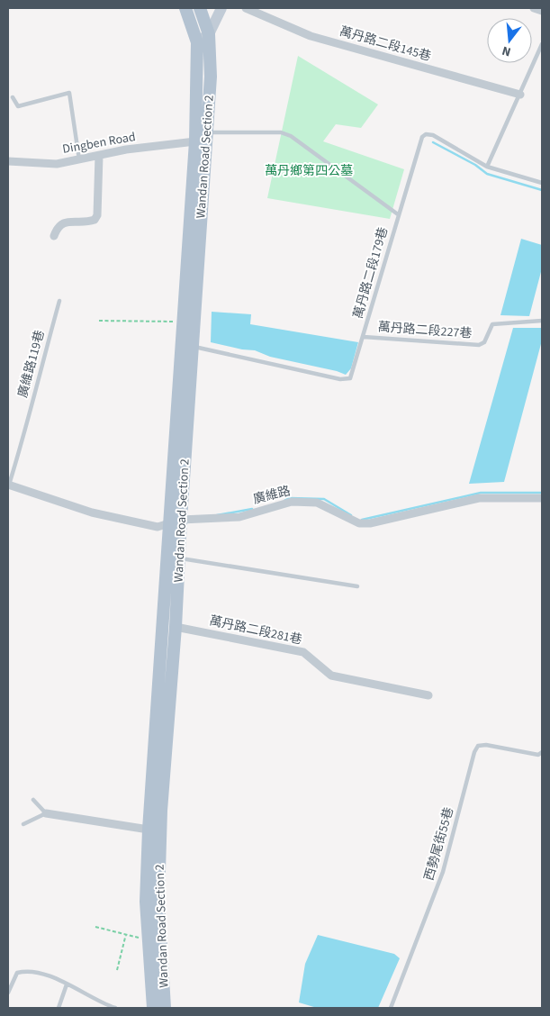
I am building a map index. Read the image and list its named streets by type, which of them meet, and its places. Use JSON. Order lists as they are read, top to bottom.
{
  "streets": {
    "main road": ["Wandan Road Section 2"],
    "street": [
      "萬丹路二段145巷",
      "Dingben Road",
      "廣維路",
      "萬丹路二段281巷"
    ],
    "lane": [
      "萬丹路二段179巷",
      "萬丹路二段227巷",
      "廣維路119巷",
      "西勢尾街55巷"
    ]
  },
  "crossings": [
    ["Dingben Road", "Wandan Road Section 2"],
    ["Wandan Road Section 2", "萬丹路二段179巷"],
    ["Wandan Road Section 2", "萬丹路二段227巷"],
    ["Wandan Road Section 2", "廣維路"],
    ["Wandan Road Section 2", "萬丹路二段281巷"],
    ["萬丹路二段179巷", "萬丹路二段227巷"],
    ["廣維路119巷", "廣維路"]
  ],
  "parks": ["萬丹鄉第四公墓"],
  "north": "bottom"
}
